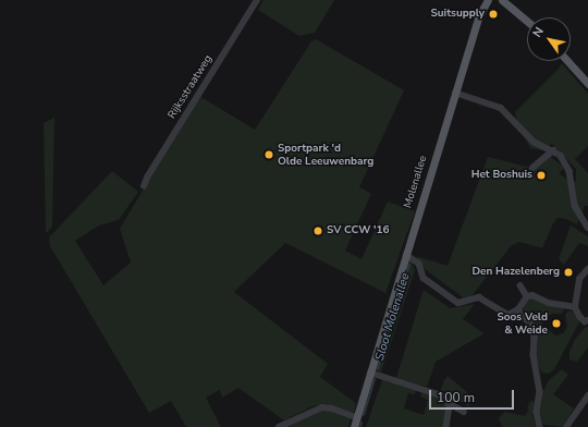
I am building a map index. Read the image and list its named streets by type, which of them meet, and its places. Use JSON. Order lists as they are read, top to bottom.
{
  "streets": {
    "main road": ["Molenallee"],
    "street": ["Rijksstraatweg"]
  },
  "water": ["Sloot Molenallee"],
  "places": [
    "Suitsupply",
    "Sportpark 'd Olde Leeuwenbarg",
    "Het Boshuis",
    "SV CCW '16",
    "Den Hazelenberg",
    "Soos Veld & Weide"
  ],
  "scale_bar": "100 m",
  "north": "top left"
}
